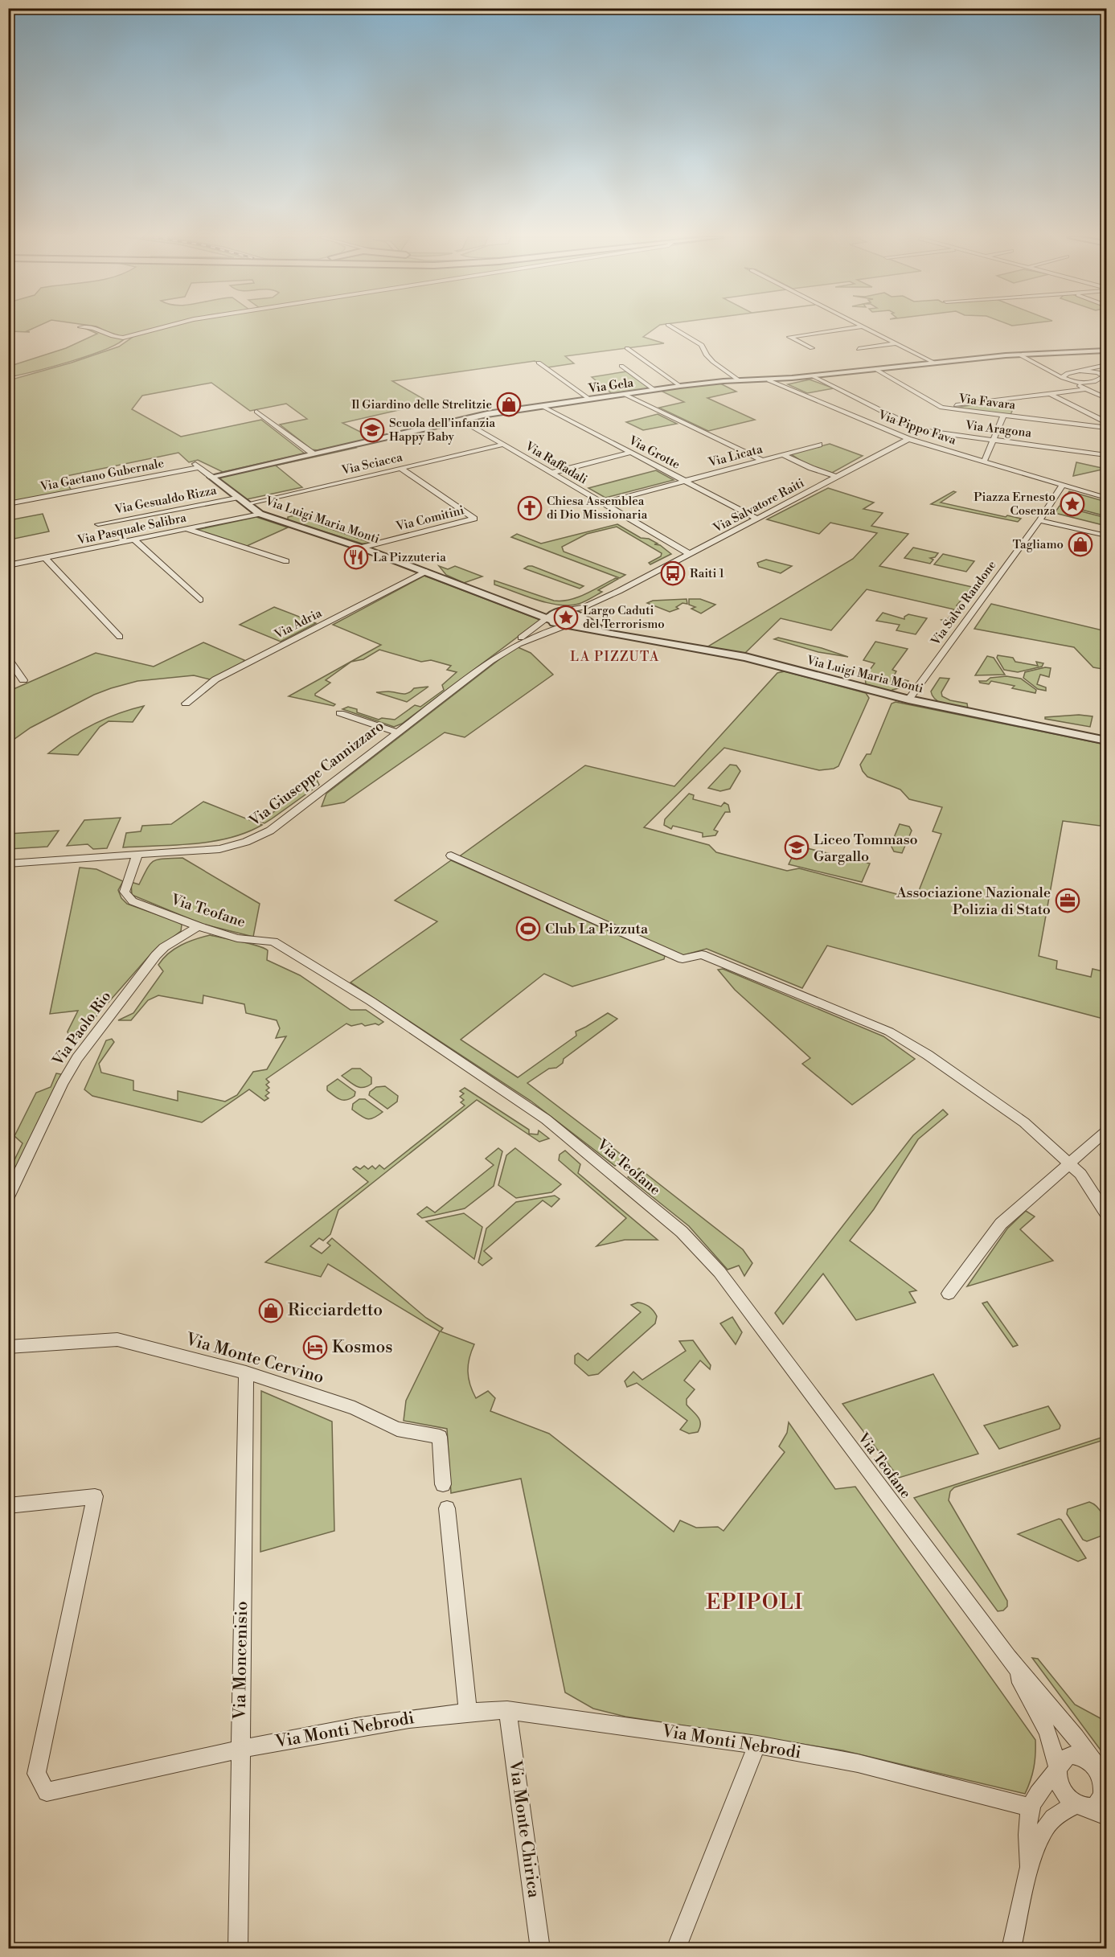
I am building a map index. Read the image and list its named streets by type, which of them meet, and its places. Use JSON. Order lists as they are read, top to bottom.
{
  "streets": {
    "street": [
      "Via Gela",
      "Via Favara",
      "Via Pippo Fava",
      "Via Aragona",
      "Via Grotte",
      "Via Licata",
      "Via Raffadali",
      "Via Sciacca",
      "Via Gaetano Gubernale",
      "Via Gesualdo Rizza",
      "Via Salvatore Raiti",
      "Via Comitini",
      "Via Luigi Maria Monti",
      "Via Pasquale Salibra",
      "Via Salvo Randone",
      "Via Adria",
      "Via Giuseppe Cannizzaro",
      "Via Teofane",
      "Via Paolo Rio",
      "Via Monte Cervino",
      "Via Moncenisio",
      "Via Monti Nebrodi",
      "Via Monte Chirica"
    ]
  },
  "crossings": [
    ["Via Gela", "Via Favara"],
    ["Via Gela", "Via Pippo Fava"],
    ["Via Gela", "Via Aragona"],
    ["Via Gela", "Via Grotte"],
    ["Via Gela", "Via Raffadali"],
    ["Via Gela", "Via Gaetano Gubernale"],
    ["Via Gela", "Via Luigi Maria Monti"],
    ["Via Pippo Fava", "Via Salvatore Raiti"],
    ["Via Pippo Fava", "Via Salvo Randone"],
    ["Via Grotte", "Via Licata"],
    ["Via Grotte", "Via Salvatore Raiti"],
    ["Via Licata", "Via Raffadali"],
    ["Via Raffadali", "Via Sciacca"],
    ["Via Raffadali", "Via Salvatore Raiti"],
    ["Via Sciacca", "Via Comitini"],
    ["Via Sciacca", "Via Luigi Maria Monti"],
    ["Via Gaetano Gubernale", "Via Luigi Maria Monti"],
    ["Via Gesualdo Rizza", "Via Luigi Maria Monti"],
    ["Via Comitini", "Via Luigi Maria Monti"],
    ["Via Luigi Maria Monti", "Via Pasquale Salibra"],
    ["Via Luigi Maria Monti", "Via Salvo Randone"],
    ["Via Luigi Maria Monti", "Via Adria"],
    ["Via Giuseppe Cannizzaro", "Via Teofane"],
    ["Via Teofane", "Via Paolo Rio"],
    ["Via Monte Cervino", "Via Moncenisio"],
    ["Via Moncenisio", "Via Monti Nebrodi"],
    ["Via Monti Nebrodi", "Via Monte Chirica"]
  ],
  "districts": ["LA PIZZUTA", "EPIPOLI"],
  "places": {
    "shop": ["Il Giardino delle Strelitzie", "Tagliamo", "Ricciardetto"],
    "school or university": ["Scuola dell'infanzia Happy Baby", "Liceo Tommaso Gargallo"],
    "place": ["Piazza Ernesto Cosenza", "Largo Caduti del Terrorismo"],
    "church": ["Chiesa Assemblea di Dio Missionaria"],
    "restaurant": ["La Pizzuteria"],
    "bus stop": ["Raiti 1"],
    "office": ["Associazione Nazionale Polizia di Stato"],
    "sports": ["Club La Pizzuta"],
    "hotel": ["Kosmos"]
  }
}
